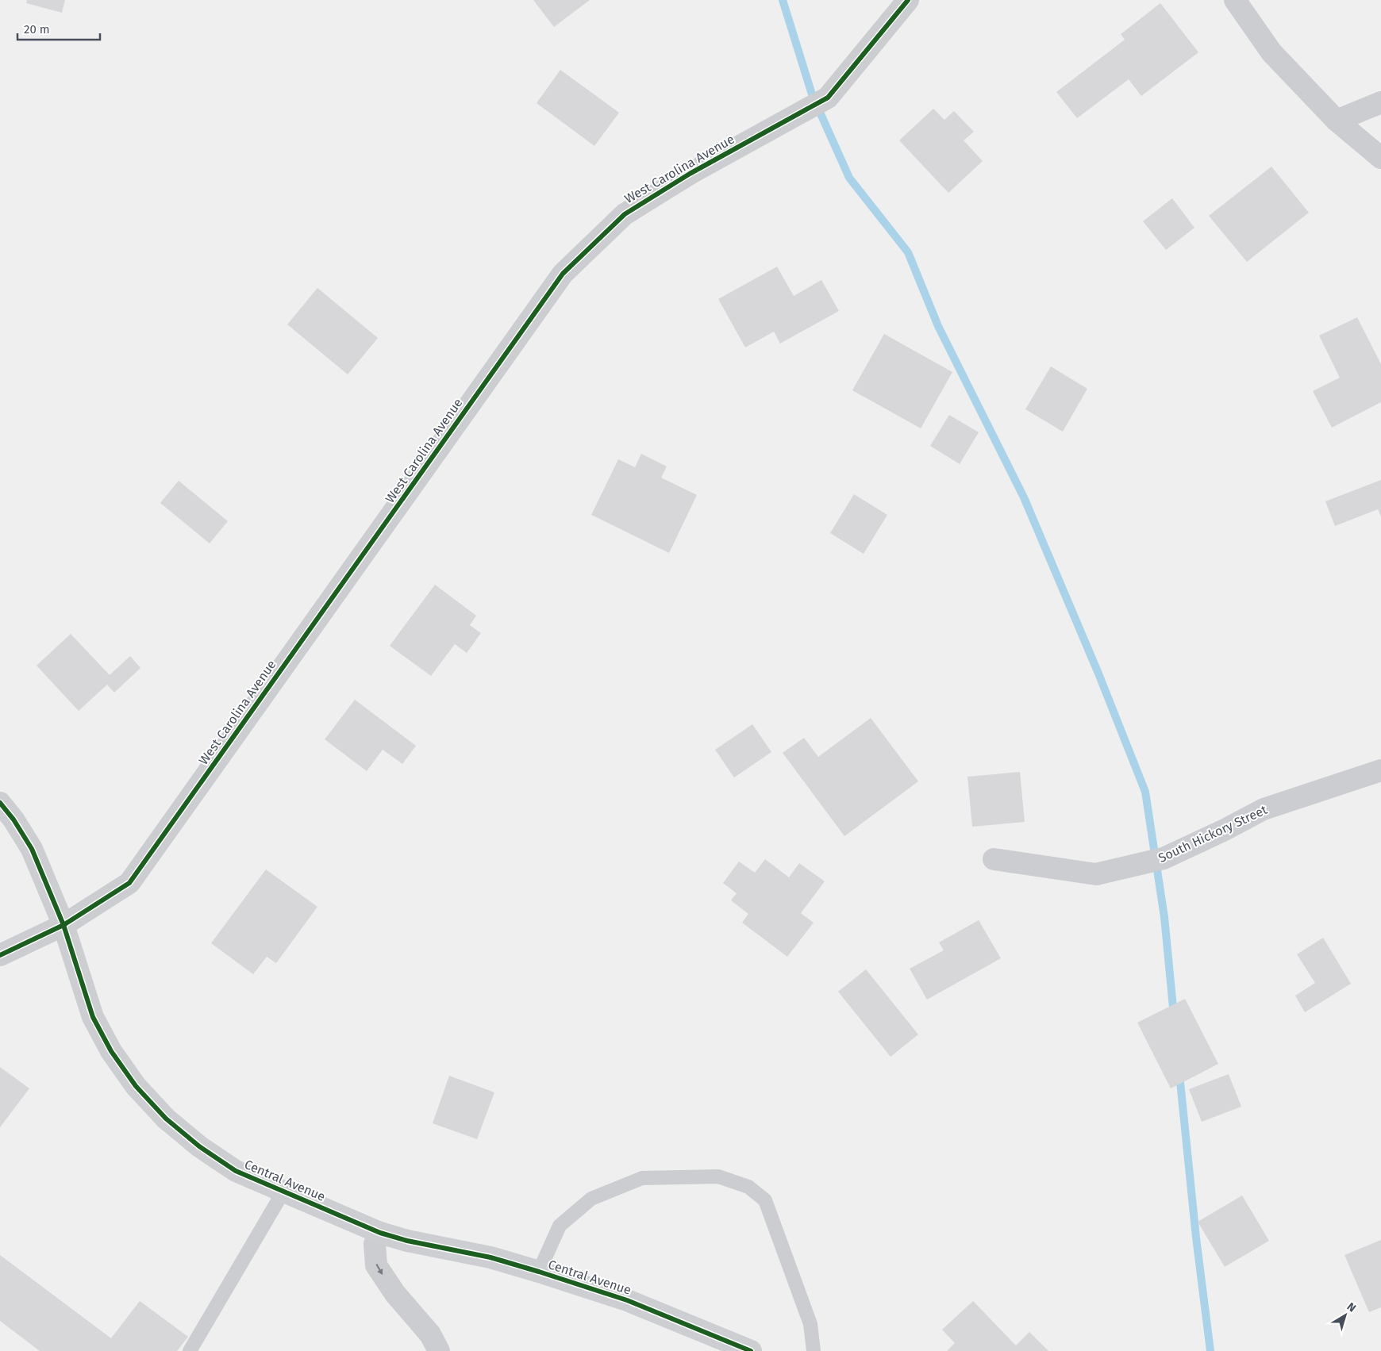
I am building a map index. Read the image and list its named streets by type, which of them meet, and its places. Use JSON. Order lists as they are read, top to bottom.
{
  "streets": {
    "street": ["West Carolina Avenue", "South Hickory Street", "Central Avenue"]
  },
  "crossings": [
    ["West Carolina Avenue", "Central Avenue"]
  ],
  "scale_bar": "20 m",
  "north": "top right"
}
